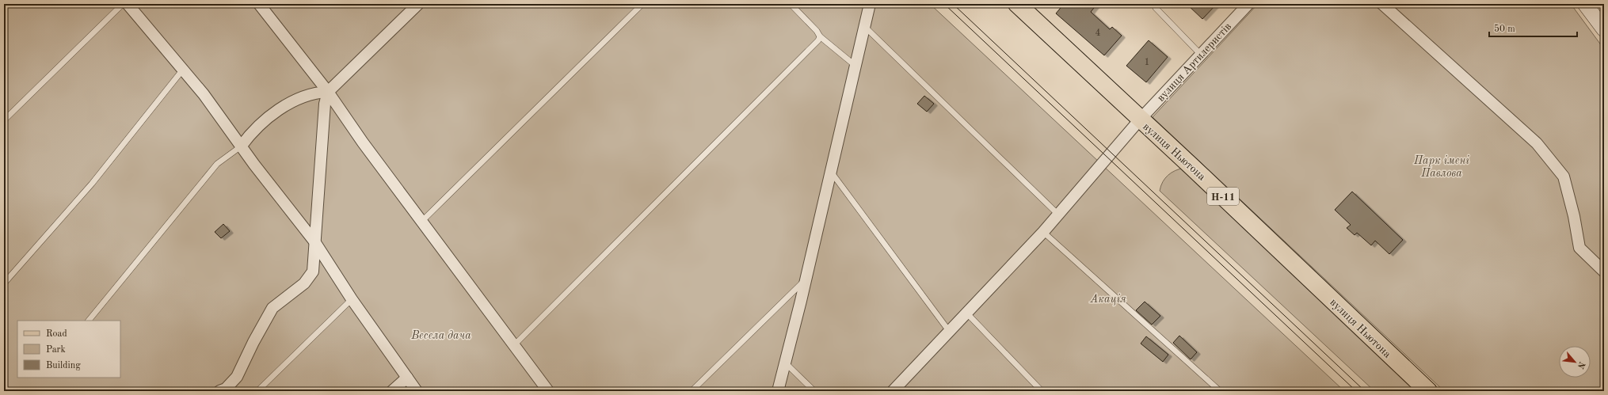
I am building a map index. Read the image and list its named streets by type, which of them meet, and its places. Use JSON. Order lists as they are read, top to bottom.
{
  "streets": {
    "main road": ["вулиця Ньютона", "Н-11"],
    "street": ["вулиця Артилеристів"]
  },
  "crossings": [
    ["вулиця Артилеристів", "вулиця Ньютона"]
  ],
  "parks": ["Парк імені Павлова", "Акація", "Весела дача"],
  "house_numbers": ["4", "1"],
  "legend": ["Road", "Park", "Building"],
  "scale_bar": "50 m",
  "north": "bottom right"
}
